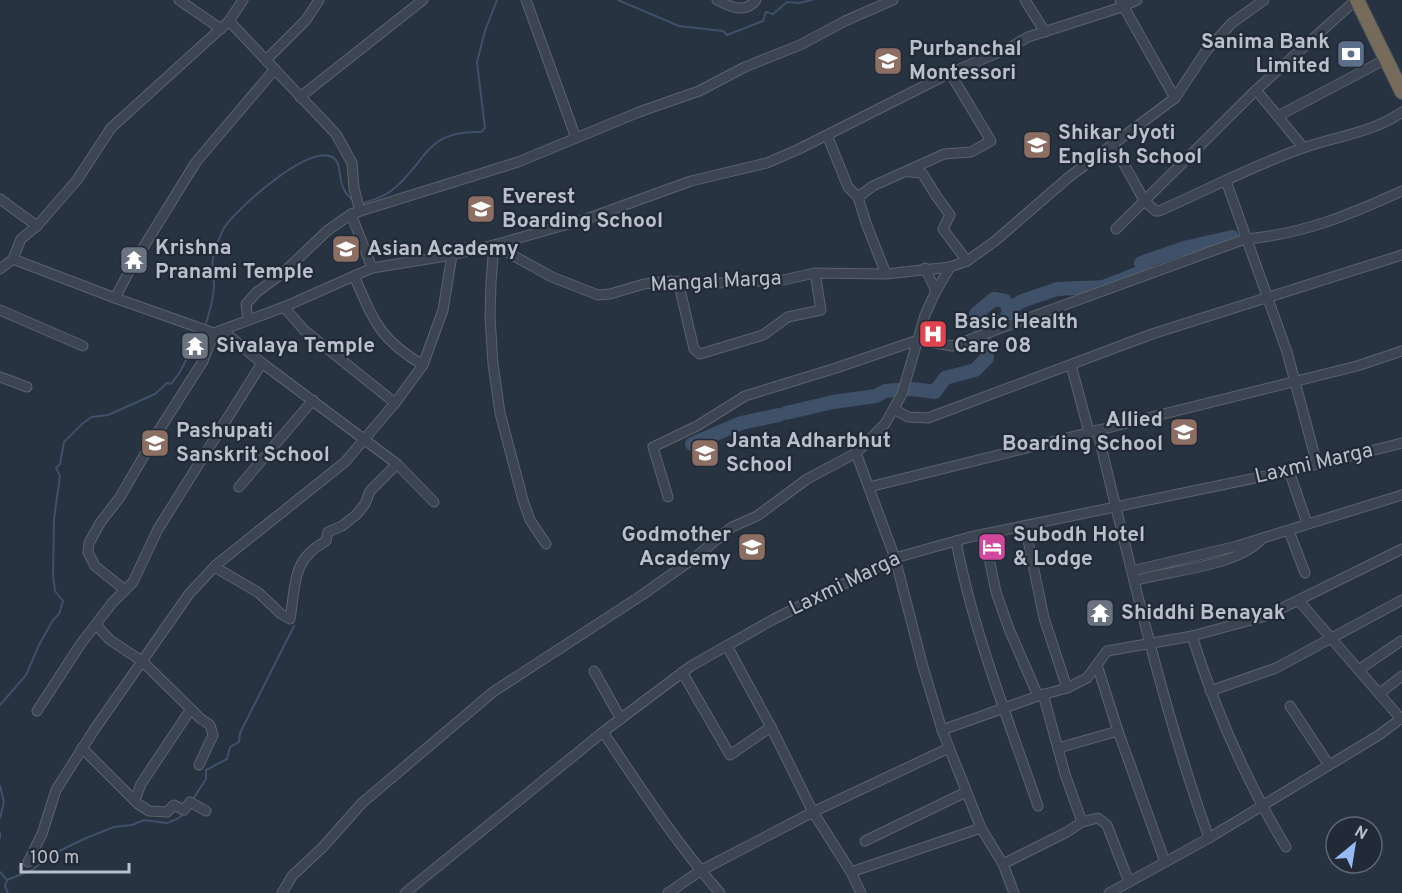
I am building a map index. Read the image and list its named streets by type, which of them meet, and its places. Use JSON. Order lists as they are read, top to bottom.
{
  "streets": {
    "street": ["Mangal Marga", "Laxmi Marga"]
  },
  "places": {
    "bank": ["Sanima Bank Limited"],
    "school or university": [
      "Purbanchal Montessori",
      "Shikar Jyoti English School",
      "Everest Boarding School",
      "Asian Academy",
      "Allied Boarding School",
      "Pashupati Sanskrit School",
      "Janta Adharbhut School",
      "Godmother Academy"
    ],
    "temple": ["Krishna Pranami Temple", "Sivalaya Temple", "Shiddhi Benayak"],
    "hospital": ["Basic Health Care 08"],
    "hotel": ["Subodh Hotel & Lodge"]
  },
  "scale_bar": "100 m",
  "north": "top right"
}
